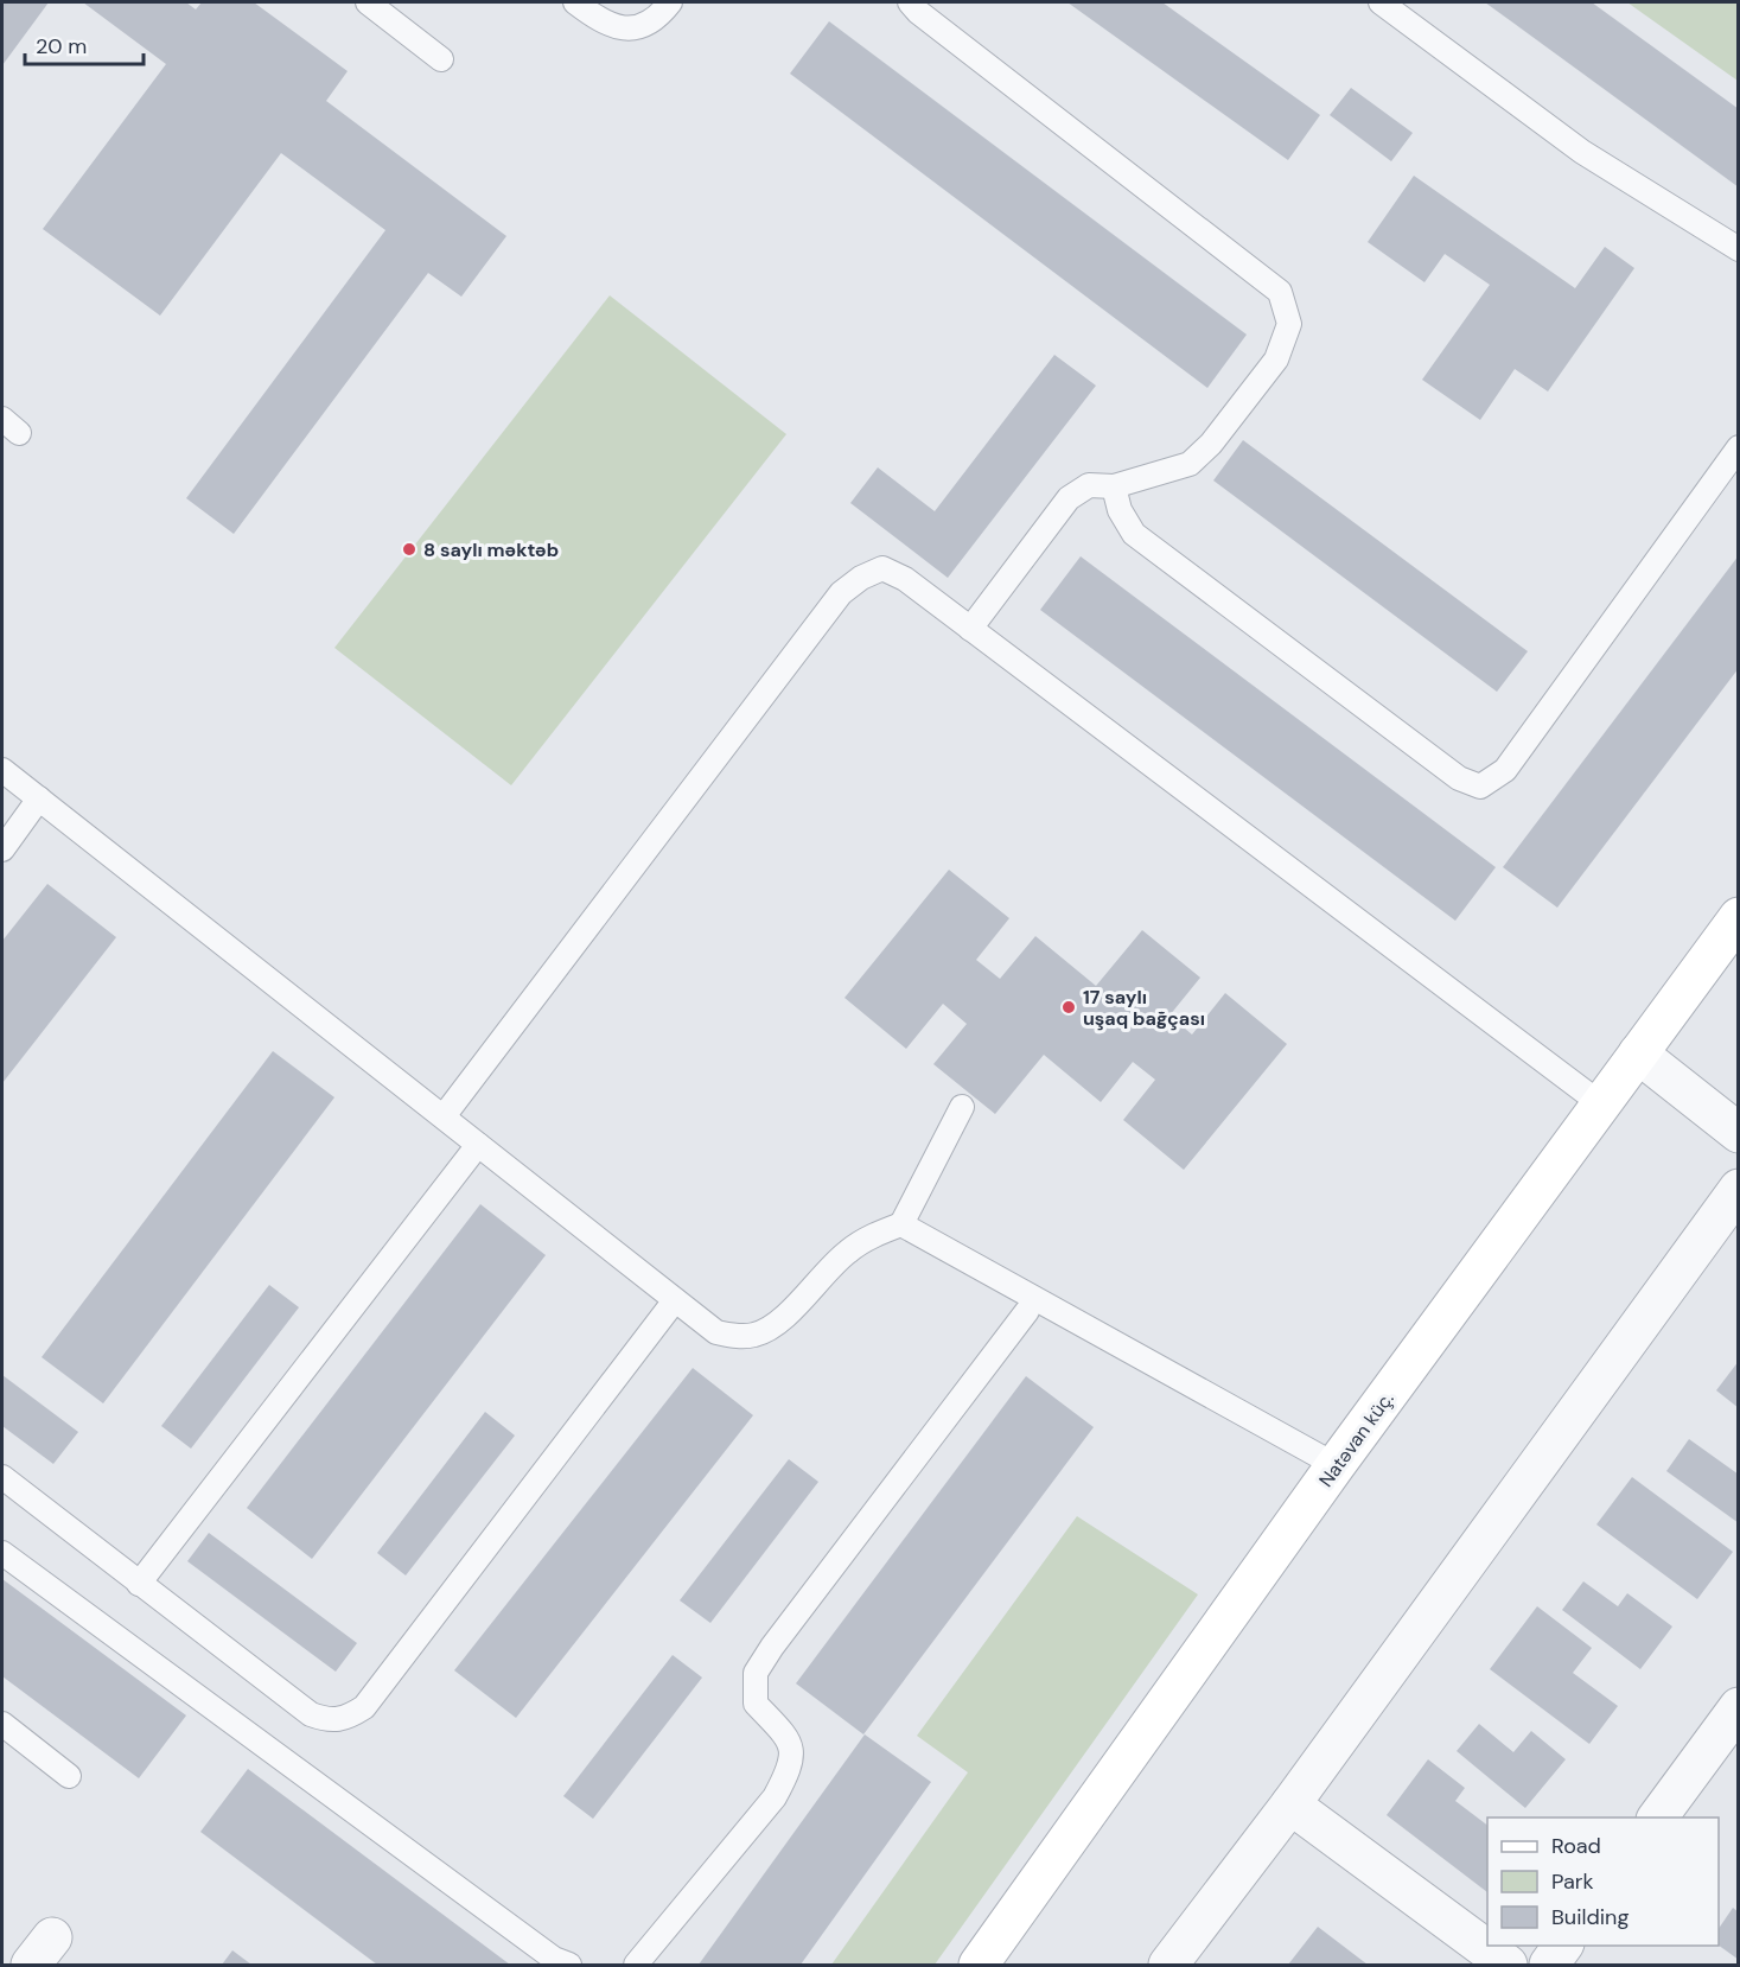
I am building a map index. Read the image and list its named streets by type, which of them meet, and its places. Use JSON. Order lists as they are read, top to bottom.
{
  "streets": {
    "street": ["Natəvan küç."]
  },
  "places": ["8 saylı məktəb", "17 saylı uşaq bağçası"],
  "legend": ["Road", "Park", "Building"],
  "scale_bar": "20 m"
}
